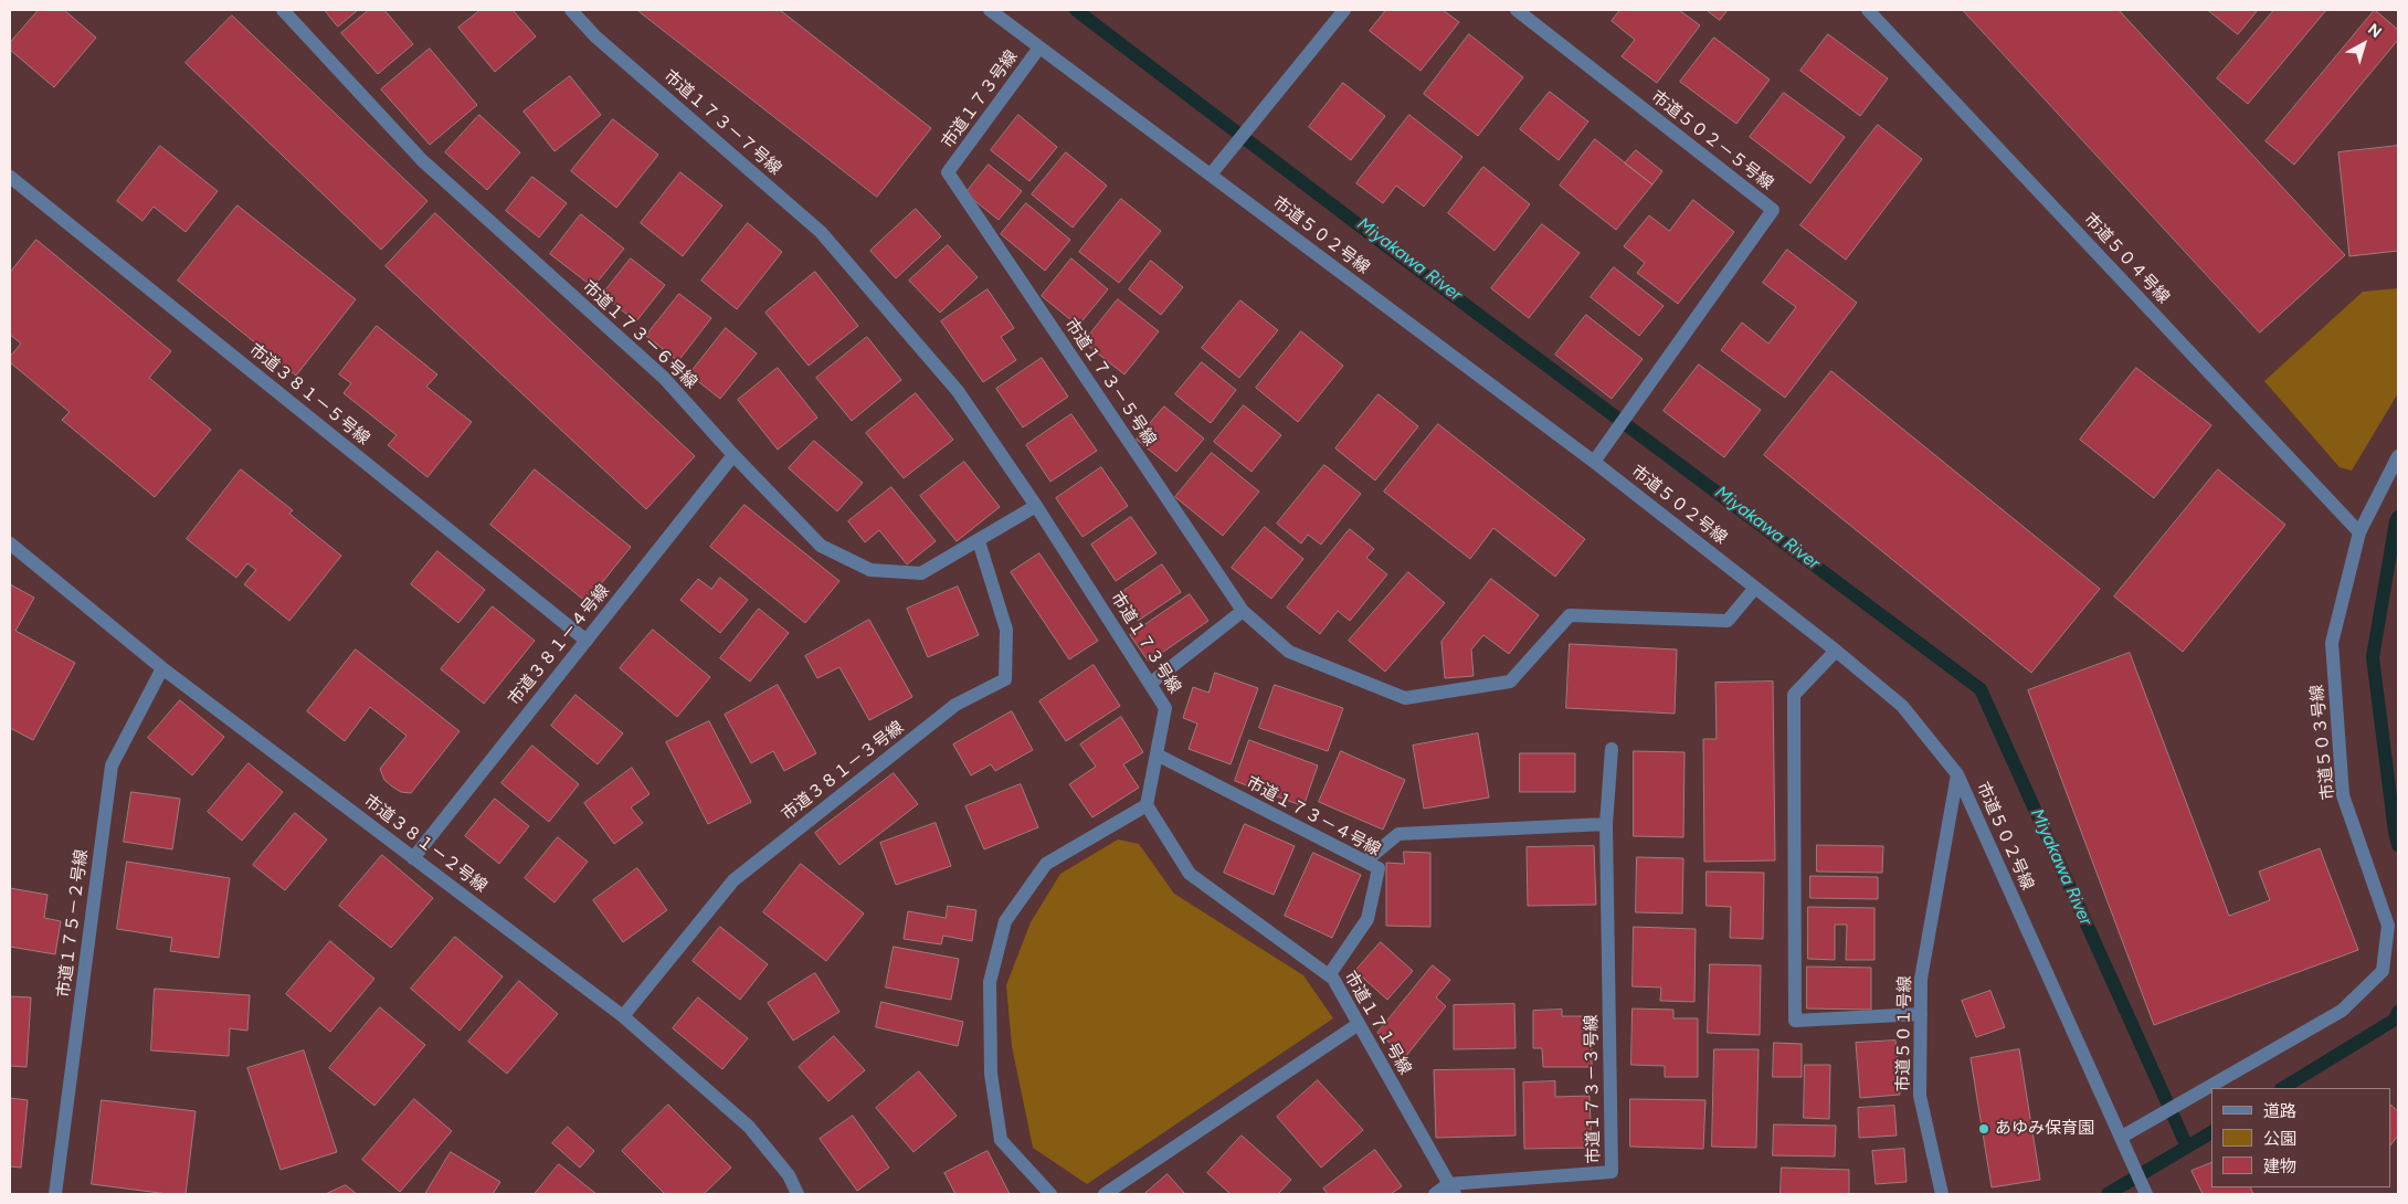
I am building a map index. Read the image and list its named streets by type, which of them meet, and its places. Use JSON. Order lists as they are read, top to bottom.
{
  "streets": {
    "street": [
      "市道１７３号線",
      "市道１７３－７号線",
      "市道５０２－５号線",
      "市道５０２号線",
      "市道５０４号線",
      "市道１７３－６号線",
      "市道１７３－５号線",
      "市道３８１－５号線",
      "市道３８１－４号線",
      "市道５０３号線",
      "市道３８１－３号線",
      "市道１７３－４号線",
      "市道３８１－２号線",
      "市道１７５－２号線",
      "市道１７１号線",
      "市道５０１号線",
      "市道１７３－３号線"
    ]
  },
  "crossings": [
    ["市道１７３号線", "市道１７３－７号線"],
    ["市道１７３号線", "市道５０２号線"],
    ["市道１７３号線", "市道１７３－６号線"],
    ["市道１７３号線", "市道１７３－５号線"],
    ["市道１７３号線", "市道１７３－４号線"],
    ["市道１７３号線", "市道１７１号線"],
    ["市道５０２－５号線", "市道５０２号線"],
    ["市道５０２号線", "市道１７３－５号線"],
    ["市道５０２号線", "市道５０３号線"],
    ["市道５０２号線", "市道５０１号線"],
    ["市道５０４号線", "市道５０３号線"],
    ["市道１７３－６号線", "市道３８１－４号線"],
    ["市道１７３－６号線", "市道３８１－３号線"],
    ["市道３８１－５号線", "市道３８１－４号線"],
    ["市道３８１－４号線", "市道３８１－２号線"],
    ["市道３８１－３号線", "市道３８１－２号線"],
    ["市道１７３－４号線", "市道１７１号線"],
    ["市道３８１－２号線", "市道１７５－２号線"],
    ["市道１７１号線", "市道１７３－３号線"]
  ],
  "water": ["Miyakawa River"],
  "places": ["あゆみ保育園"],
  "legend": ["道路", "公園", "建物"],
  "north": "top right"
}
